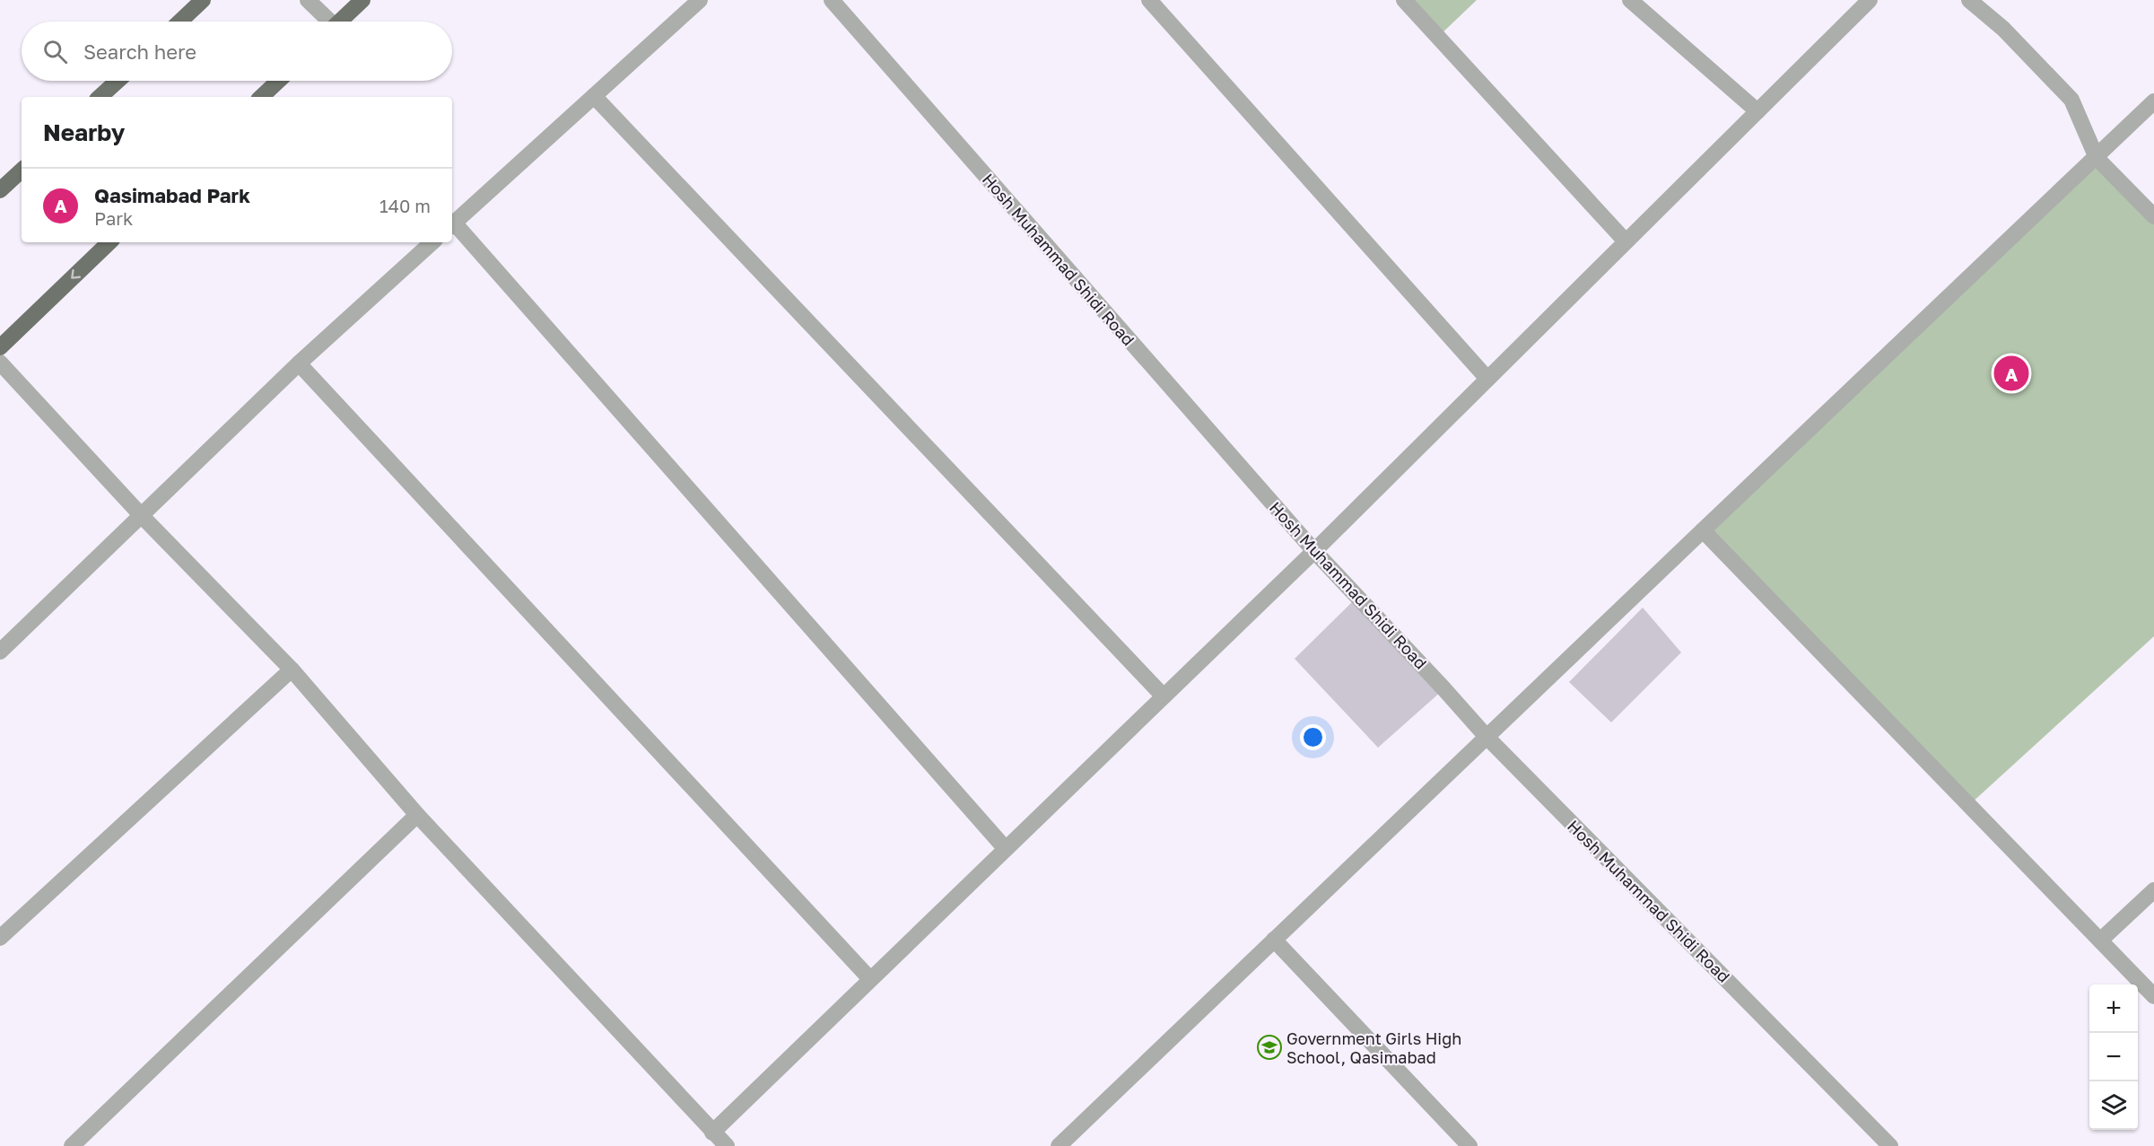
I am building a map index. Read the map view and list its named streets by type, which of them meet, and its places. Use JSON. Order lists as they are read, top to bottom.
{
  "streets": {
    "street": ["Hosh Muhammad Shidi Road"]
  },
  "places": {
    "school or university": ["Government Girls High School, Qasimabad"]
  },
  "page": {
    "search": "Search here",
    "heading": "Nearby",
    "list": [
      {
        "mark": "A",
        "name": "Qasimabad Park",
        "note": "Park",
        "value": "140 m"
      }
    ],
    "pins": "A",
    "map_buttons": ["+", "−"]
  }
}
